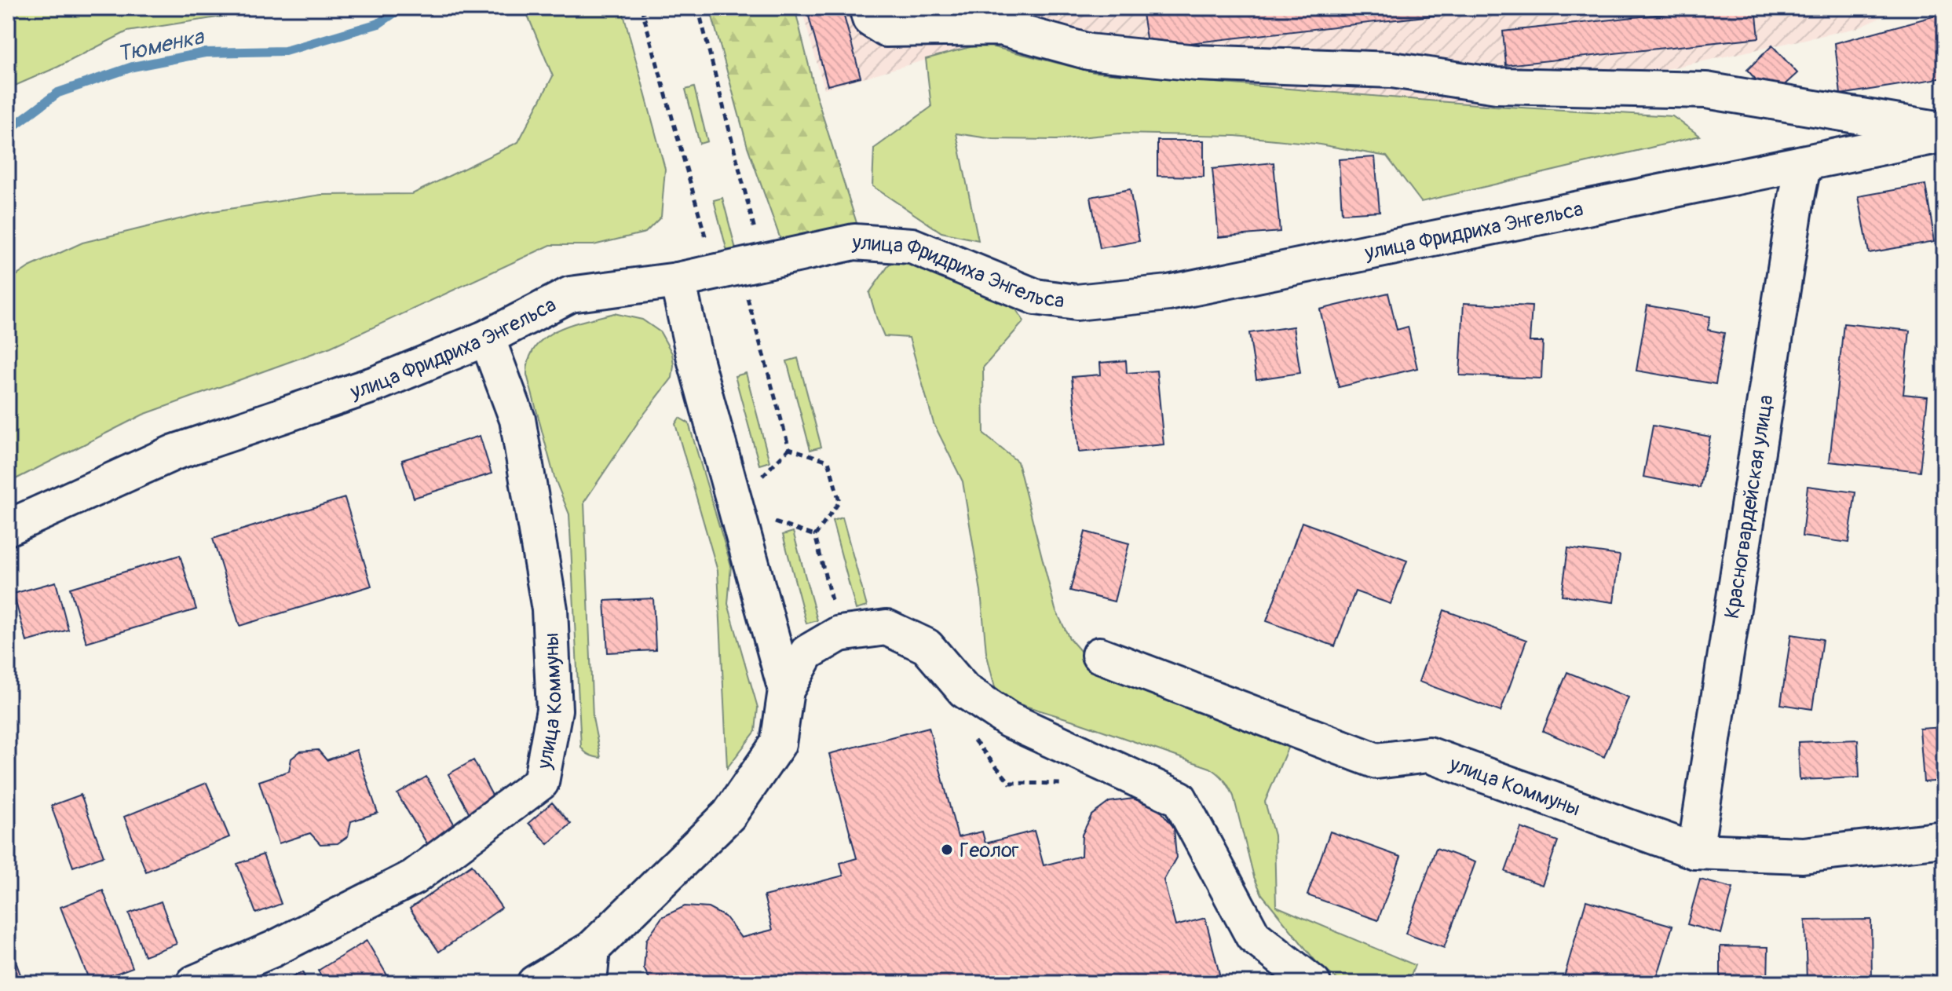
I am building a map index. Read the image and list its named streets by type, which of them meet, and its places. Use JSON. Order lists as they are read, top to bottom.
{
  "streets": {
    "street": ["улица Фридриха Энгельса", "Красногвардейская улица", "улица Коммуны"]
  },
  "crossings": [
    ["улица Фридриха Энгельса", "Красногвардейская улица"],
    ["улица Фридриха Энгельса", "улица Коммуны"],
    ["Красногвардейская улица", "улица Коммуны"]
  ],
  "water": ["Тюменка"],
  "places": ["Геолог"]
}
